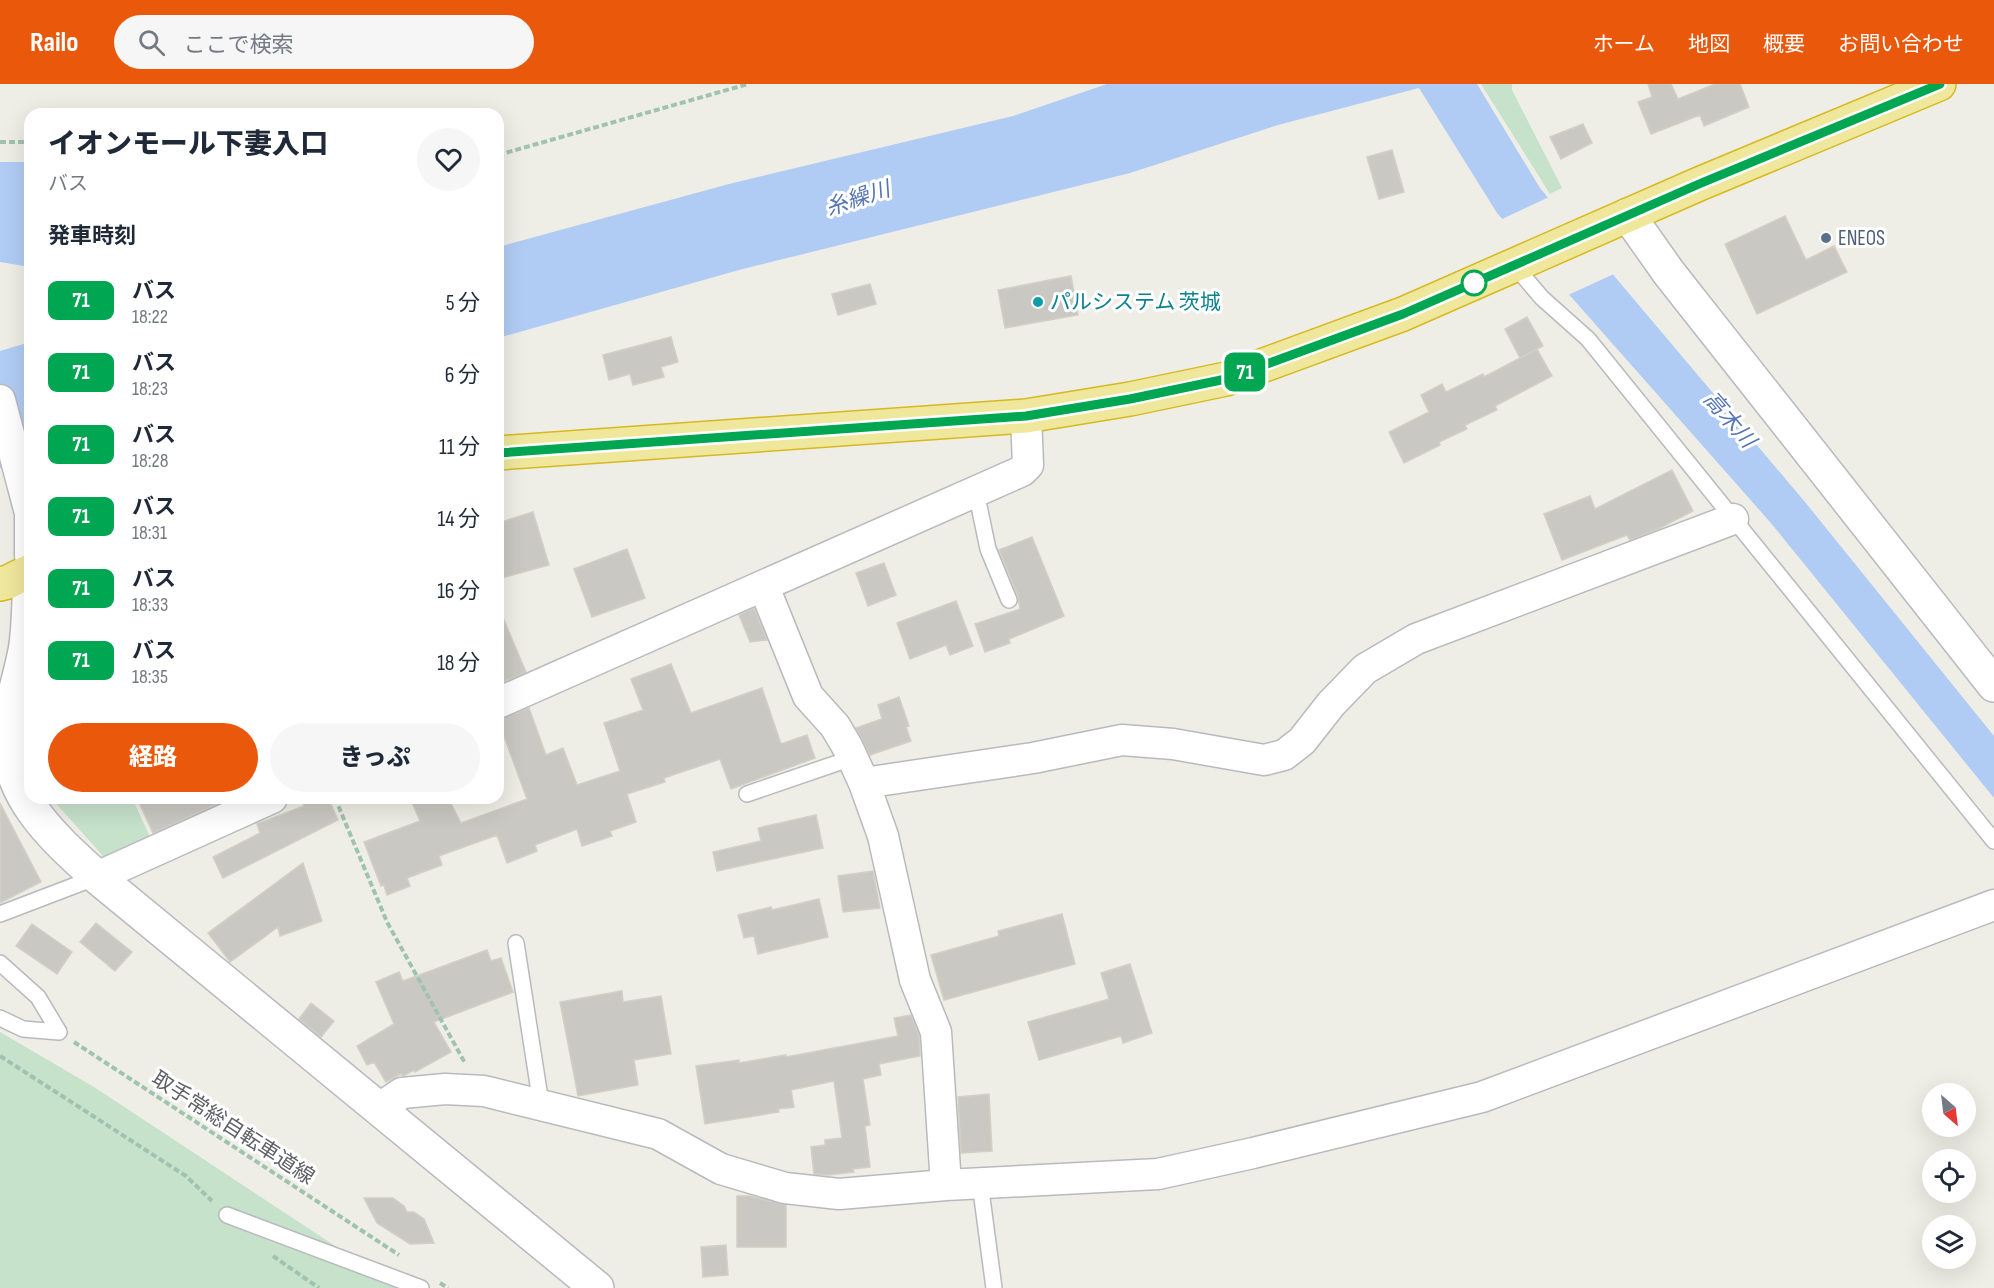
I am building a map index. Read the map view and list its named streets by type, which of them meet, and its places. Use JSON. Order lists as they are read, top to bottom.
{
  "streets": {
    "path": ["取手常総自転車道線"]
  },
  "water": ["糸繰川", "高木川"],
  "places": ["ENEOS", "パルシステム 茨城"],
  "lines": ["bus line 71"],
  "north": "bottom right",
  "page": {
    "header": "Railo",
    "search": "ここで検索",
    "nav": [
      "ホーム",
      "地図",
      "概要",
      "お問い合わせ"
    ],
    "on_map": "71",
    "heading": [
      ["イオンモール下妻入口", "バス"],
      "発車時刻"
    ],
    "list": [
      {
        "mark": "71",
        "name": "バス",
        "note": "18:22",
        "value": "5 分"
      },
      {
        "mark": "71",
        "name": "バス",
        "note": "18:23",
        "value": "6 分"
      },
      {
        "mark": "71",
        "name": "バス",
        "note": "18:28",
        "value": "11 分"
      },
      {
        "mark": "71",
        "name": "バス",
        "note": "18:31",
        "value": "14 分"
      },
      {
        "mark": "71",
        "name": "バス",
        "note": "18:33",
        "value": "16 分"
      },
      {
        "mark": "71",
        "name": "バス",
        "note": "18:35",
        "value": "18 分"
      }
    ],
    "buttons": ["経路", "きっぷ"]
  }
}
